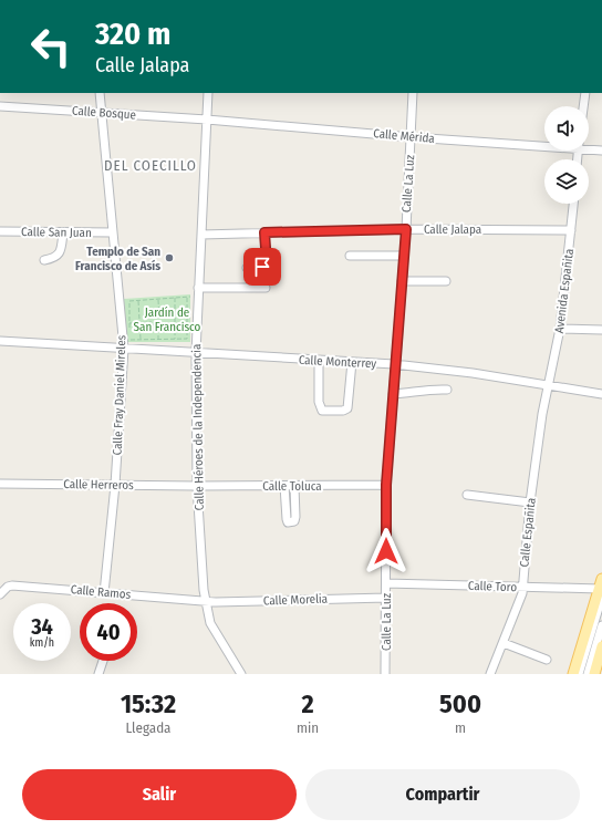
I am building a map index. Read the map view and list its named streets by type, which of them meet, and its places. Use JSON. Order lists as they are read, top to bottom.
{
  "streets": {
    "street": [
      "Calle Bosque",
      "Calle Mérida",
      "Calle La Luz",
      "Calle Jalapa",
      "Calle San Juan",
      "Avenida Españita",
      "Calle Monterrey",
      "Calle Fray Daniel Mireles",
      "Calle Héroes de la Independencia",
      "Calle Herreros",
      "Calle Toluca",
      "Calle Españita",
      "Calle Toro",
      "Calle Ramos",
      "Calle Morelia"
    ]
  },
  "crossings": [
    ["Calle Bosque", "Calle Mérida"],
    ["Calle Bosque", "Calle Fray Daniel Mireles"],
    ["Calle Bosque", "Calle Héroes de la Independencia"],
    ["Calle Mérida", "Calle La Luz"],
    ["Calle Mérida", "Calle Héroes de la Independencia"],
    ["Calle La Luz", "Calle Jalapa"],
    ["Calle La Luz", "Calle Monterrey"],
    ["Calle La Luz", "Calle Toluca"],
    ["Calle La Luz", "Calle Toro"],
    ["Calle La Luz", "Calle Morelia"],
    ["Calle Jalapa", "Avenida Españita"],
    ["Calle Jalapa", "Calle Héroes de la Independencia"],
    ["Calle San Juan", "Calle Fray Daniel Mireles"],
    ["Avenida Españita", "Calle Monterrey"],
    ["Avenida Españita", "Calle Españita"],
    ["Calle Monterrey", "Calle Fray Daniel Mireles"],
    ["Calle Monterrey", "Calle Héroes de la Independencia"],
    ["Calle Monterrey", "Calle Españita"],
    ["Calle Fray Daniel Mireles", "Calle Herreros"],
    ["Calle Fray Daniel Mireles", "Calle Ramos"],
    ["Calle Héroes de la Independencia", "Calle Herreros"],
    ["Calle Héroes de la Independencia", "Calle Toluca"],
    ["Calle Héroes de la Independencia", "Calle Ramos"],
    ["Calle Héroes de la Independencia", "Calle Morelia"],
    ["Calle Herreros", "Calle Toluca"],
    ["Calle Españita", "Calle Toro"],
    ["Calle Ramos", "Calle Morelia"]
  ],
  "districts": ["DEL COECILLO"],
  "parks": ["Jardín de San Francisco"],
  "places": ["Templo de San Francisco de Asís"],
  "page": {
    "turn": ["320 m", "Calle Jalapa"],
    "speed": "34 km/h",
    "limit": "40",
    "eta": [
      "15:32",
      "Llegada",
      "2",
      "min",
      "500",
      "m"
    ],
    "buttons": ["Salir", "Compartir"]
  }
}
